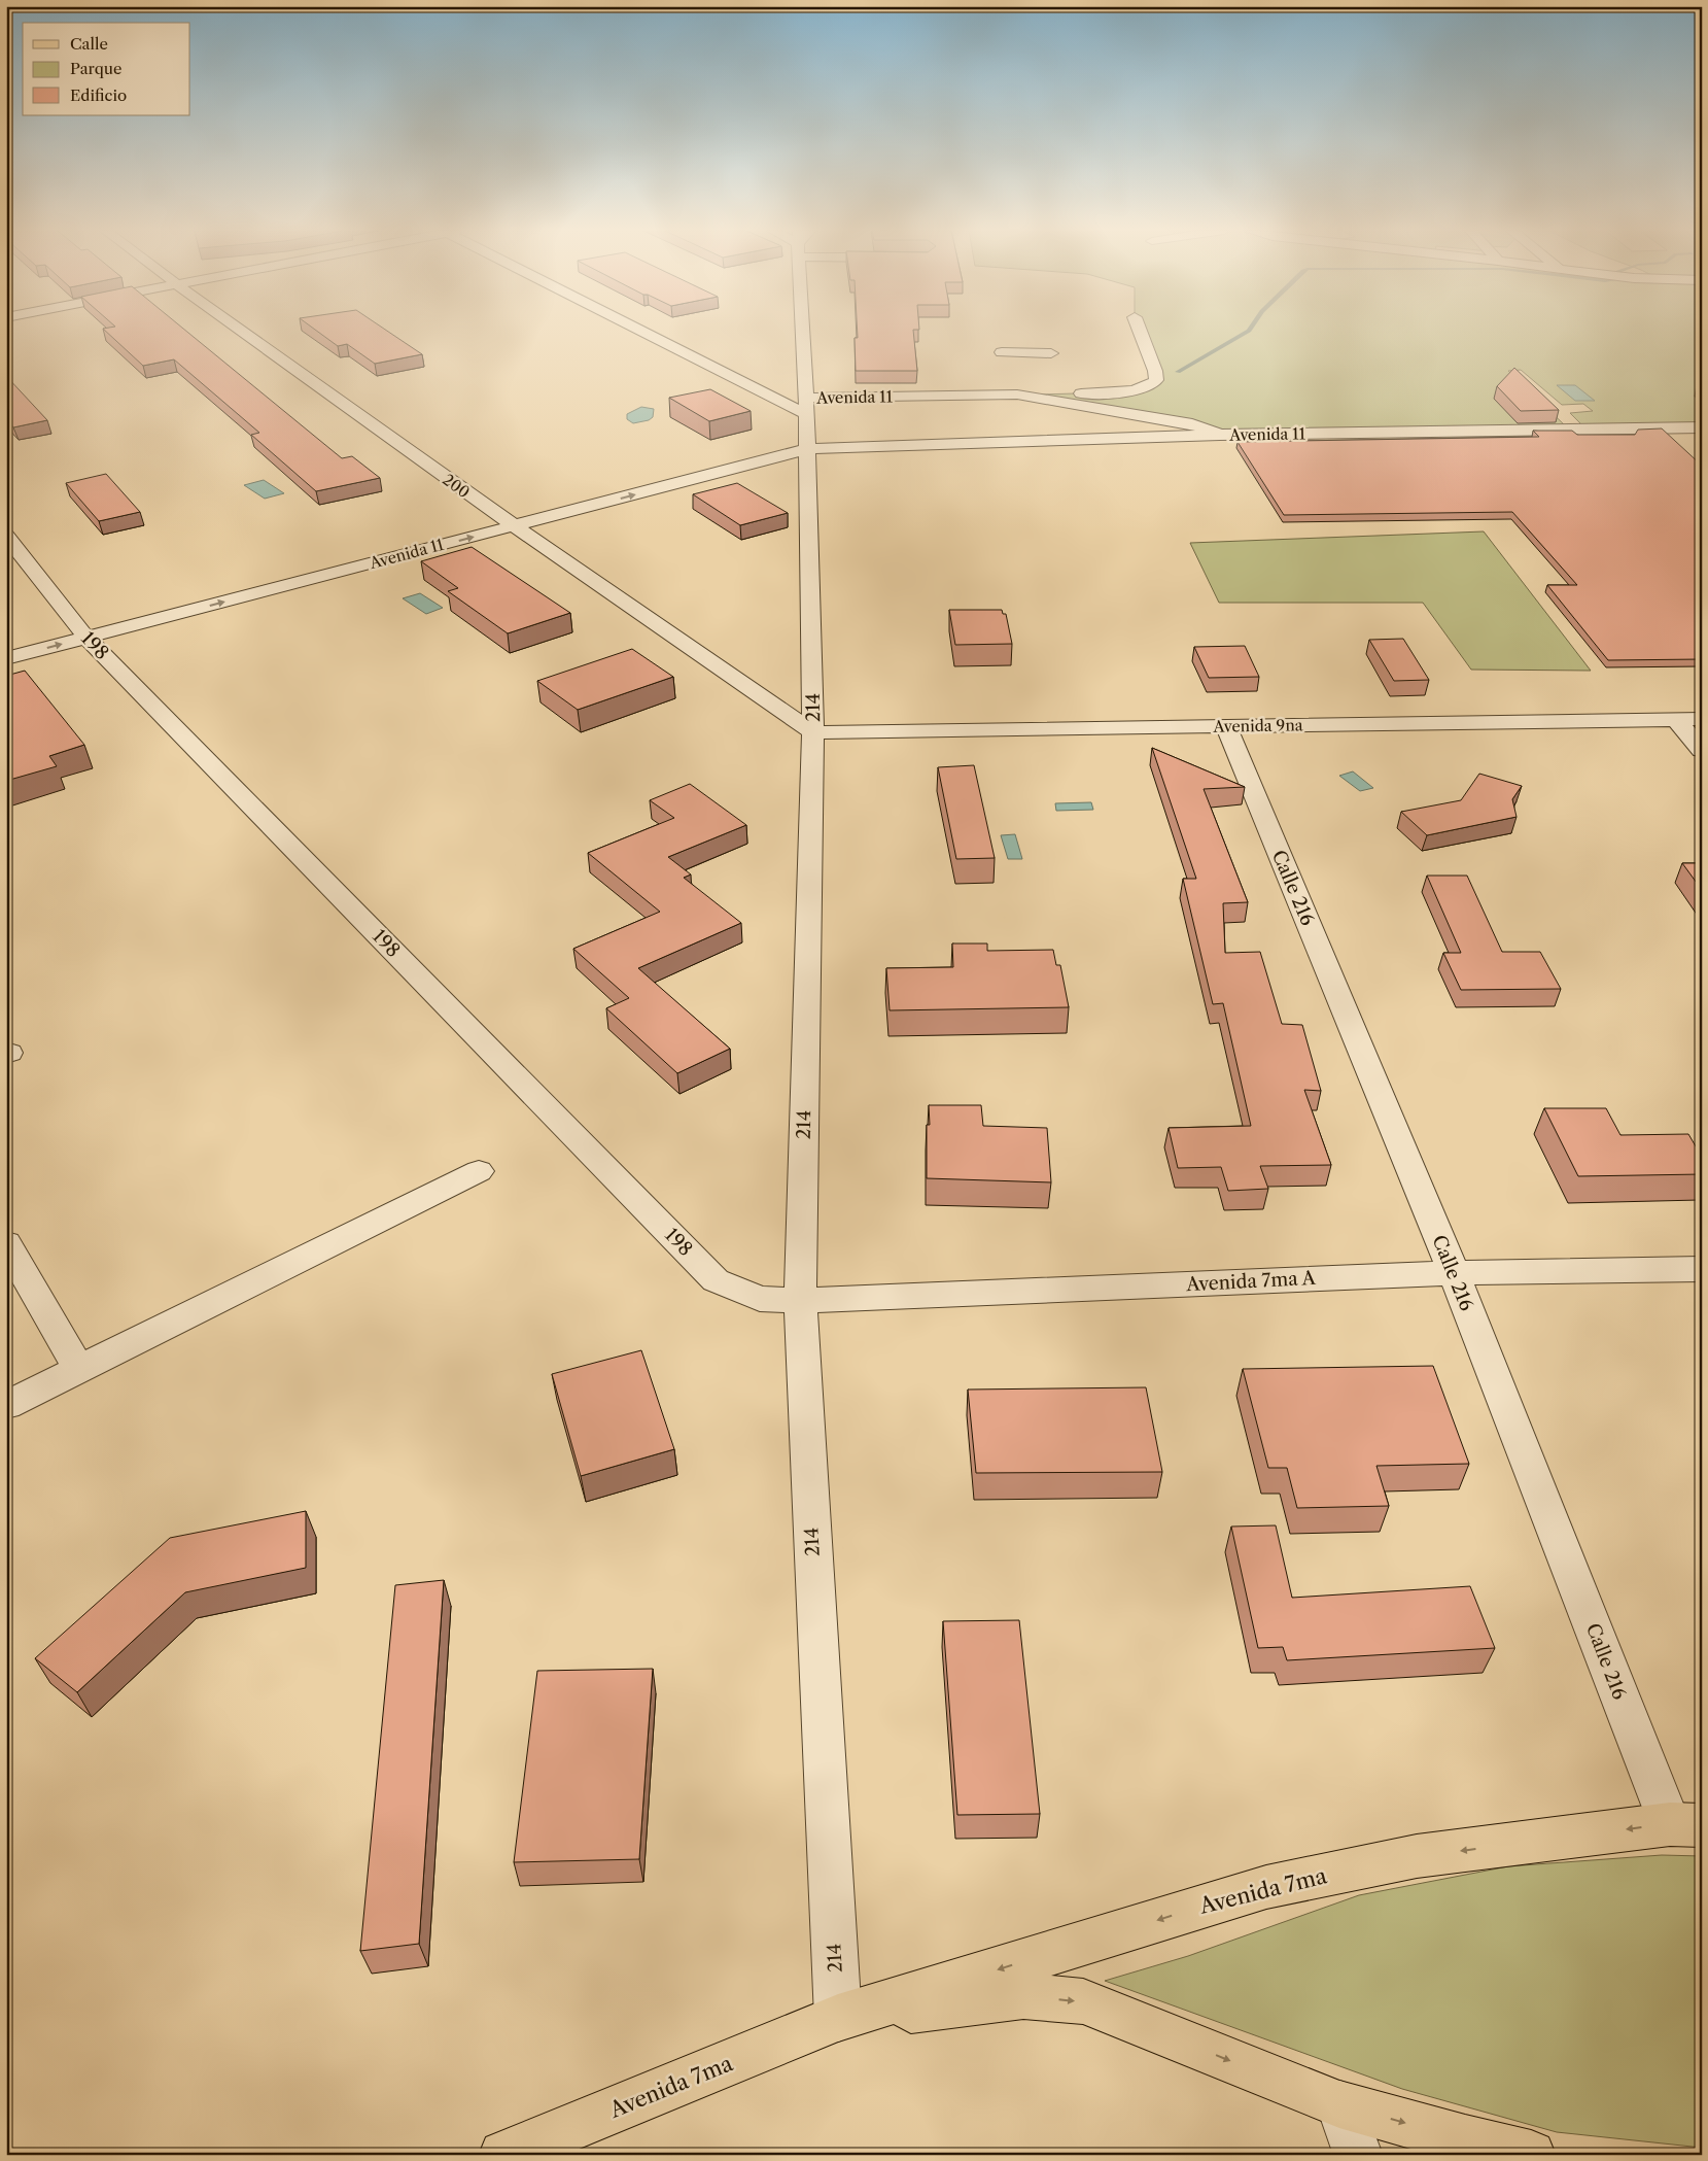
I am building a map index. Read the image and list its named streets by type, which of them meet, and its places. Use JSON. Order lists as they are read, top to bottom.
{
  "streets": {
    "main road": ["Avenida 7ma"],
    "street": [
      "Avenida 11",
      "200",
      "198",
      "214",
      "Avenida 9na",
      "Calle 216",
      "Avenida 7ma A"
    ]
  },
  "crossings": [
    ["Avenida 11", "200"],
    ["Avenida 11", "198"],
    ["Avenida 11", "214"],
    ["200", "214"],
    ["200", "Avenida 9na"],
    ["198", "214"],
    ["198", "Avenida 7ma A"],
    ["214", "Avenida 9na"],
    ["214", "Avenida 7ma A"],
    ["214", "Avenida 7ma"],
    ["Avenida 9na", "Calle 216"],
    ["Calle 216", "Avenida 7ma A"],
    ["Calle 216", "Avenida 7ma"]
  ],
  "one_way": ["Avenida 11"],
  "legend": ["Calle", "Parque", "Edificio"]
}
